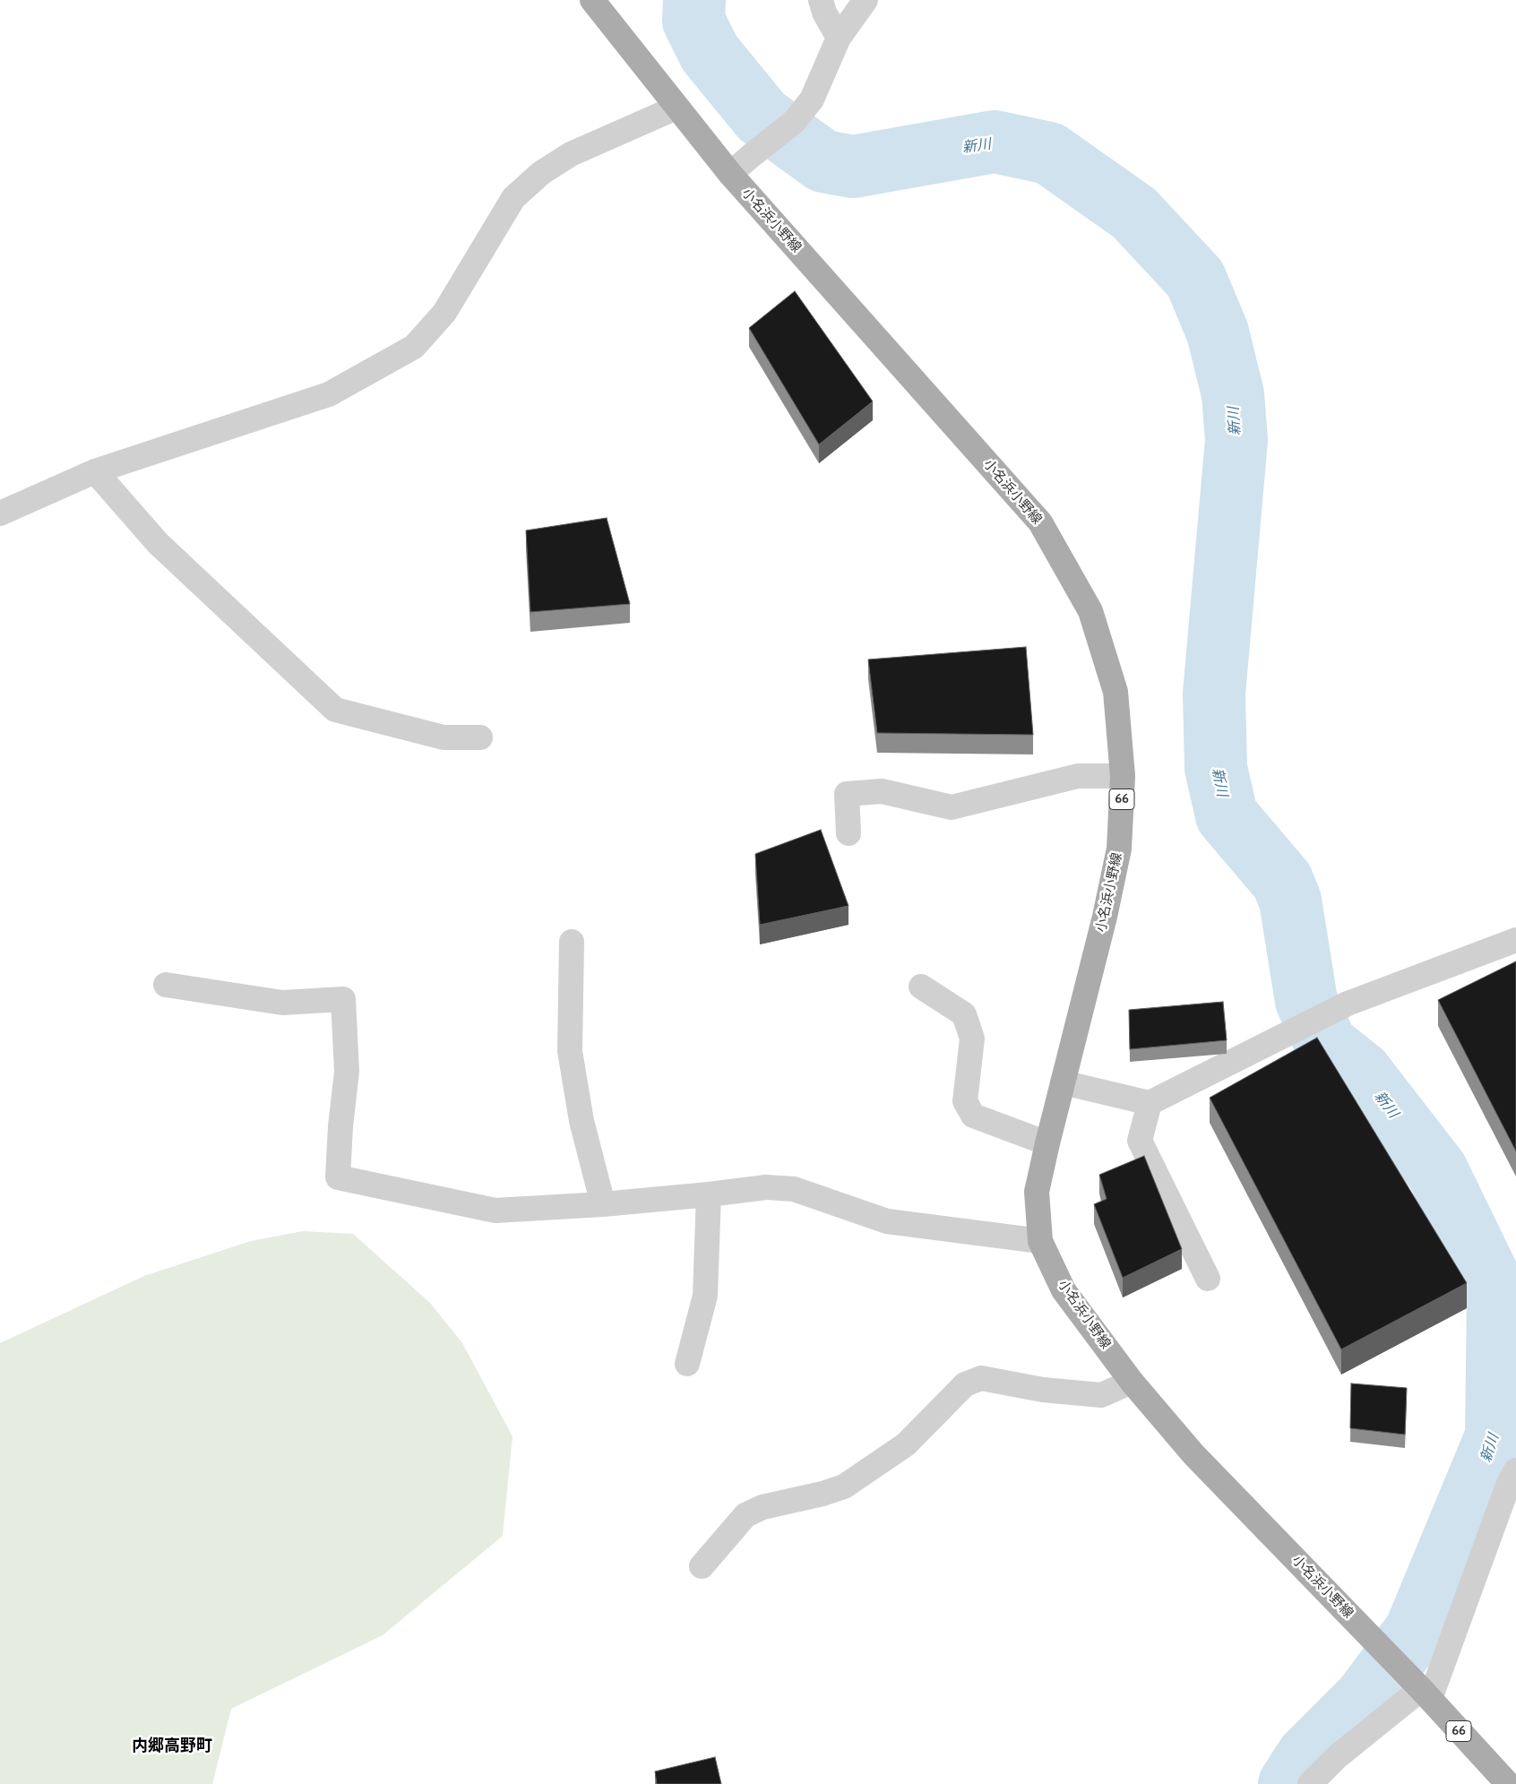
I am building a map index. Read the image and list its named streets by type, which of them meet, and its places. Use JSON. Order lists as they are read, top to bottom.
{
  "streets": {
    "main road": ["小名浜小野線", "66"]
  },
  "districts": ["内郷高野町"],
  "water": ["新川"]
}
